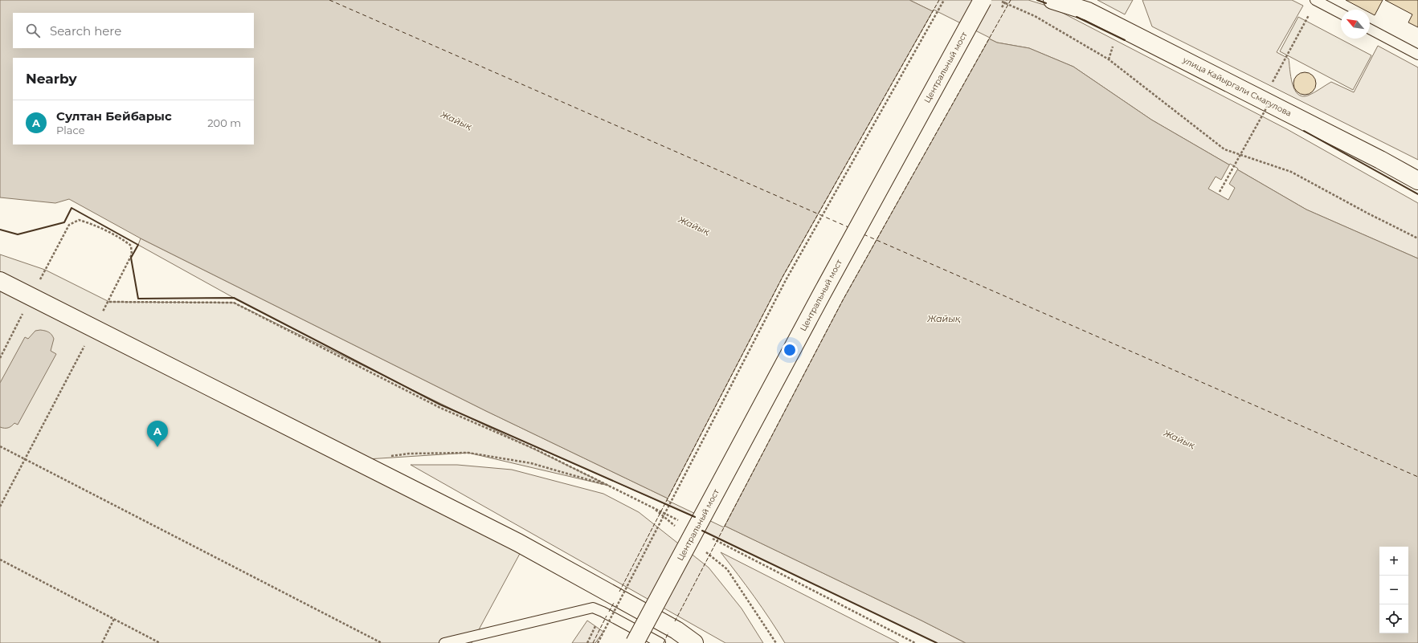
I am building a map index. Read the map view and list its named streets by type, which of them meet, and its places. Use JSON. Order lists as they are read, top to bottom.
{
  "streets": {
    "street": ["Центральный мост", "улица Кайыргали Смагулова"]
  },
  "water": ["Жайық"],
  "north": "top left",
  "page": {
    "search": "Search here",
    "heading": "Nearby",
    "list": [
      {
        "mark": "A",
        "name": "Султан Бейбарыс",
        "note": "Place",
        "value": "200 m"
      }
    ],
    "pins": "A",
    "map_buttons": ["+", "−"]
  }
}
